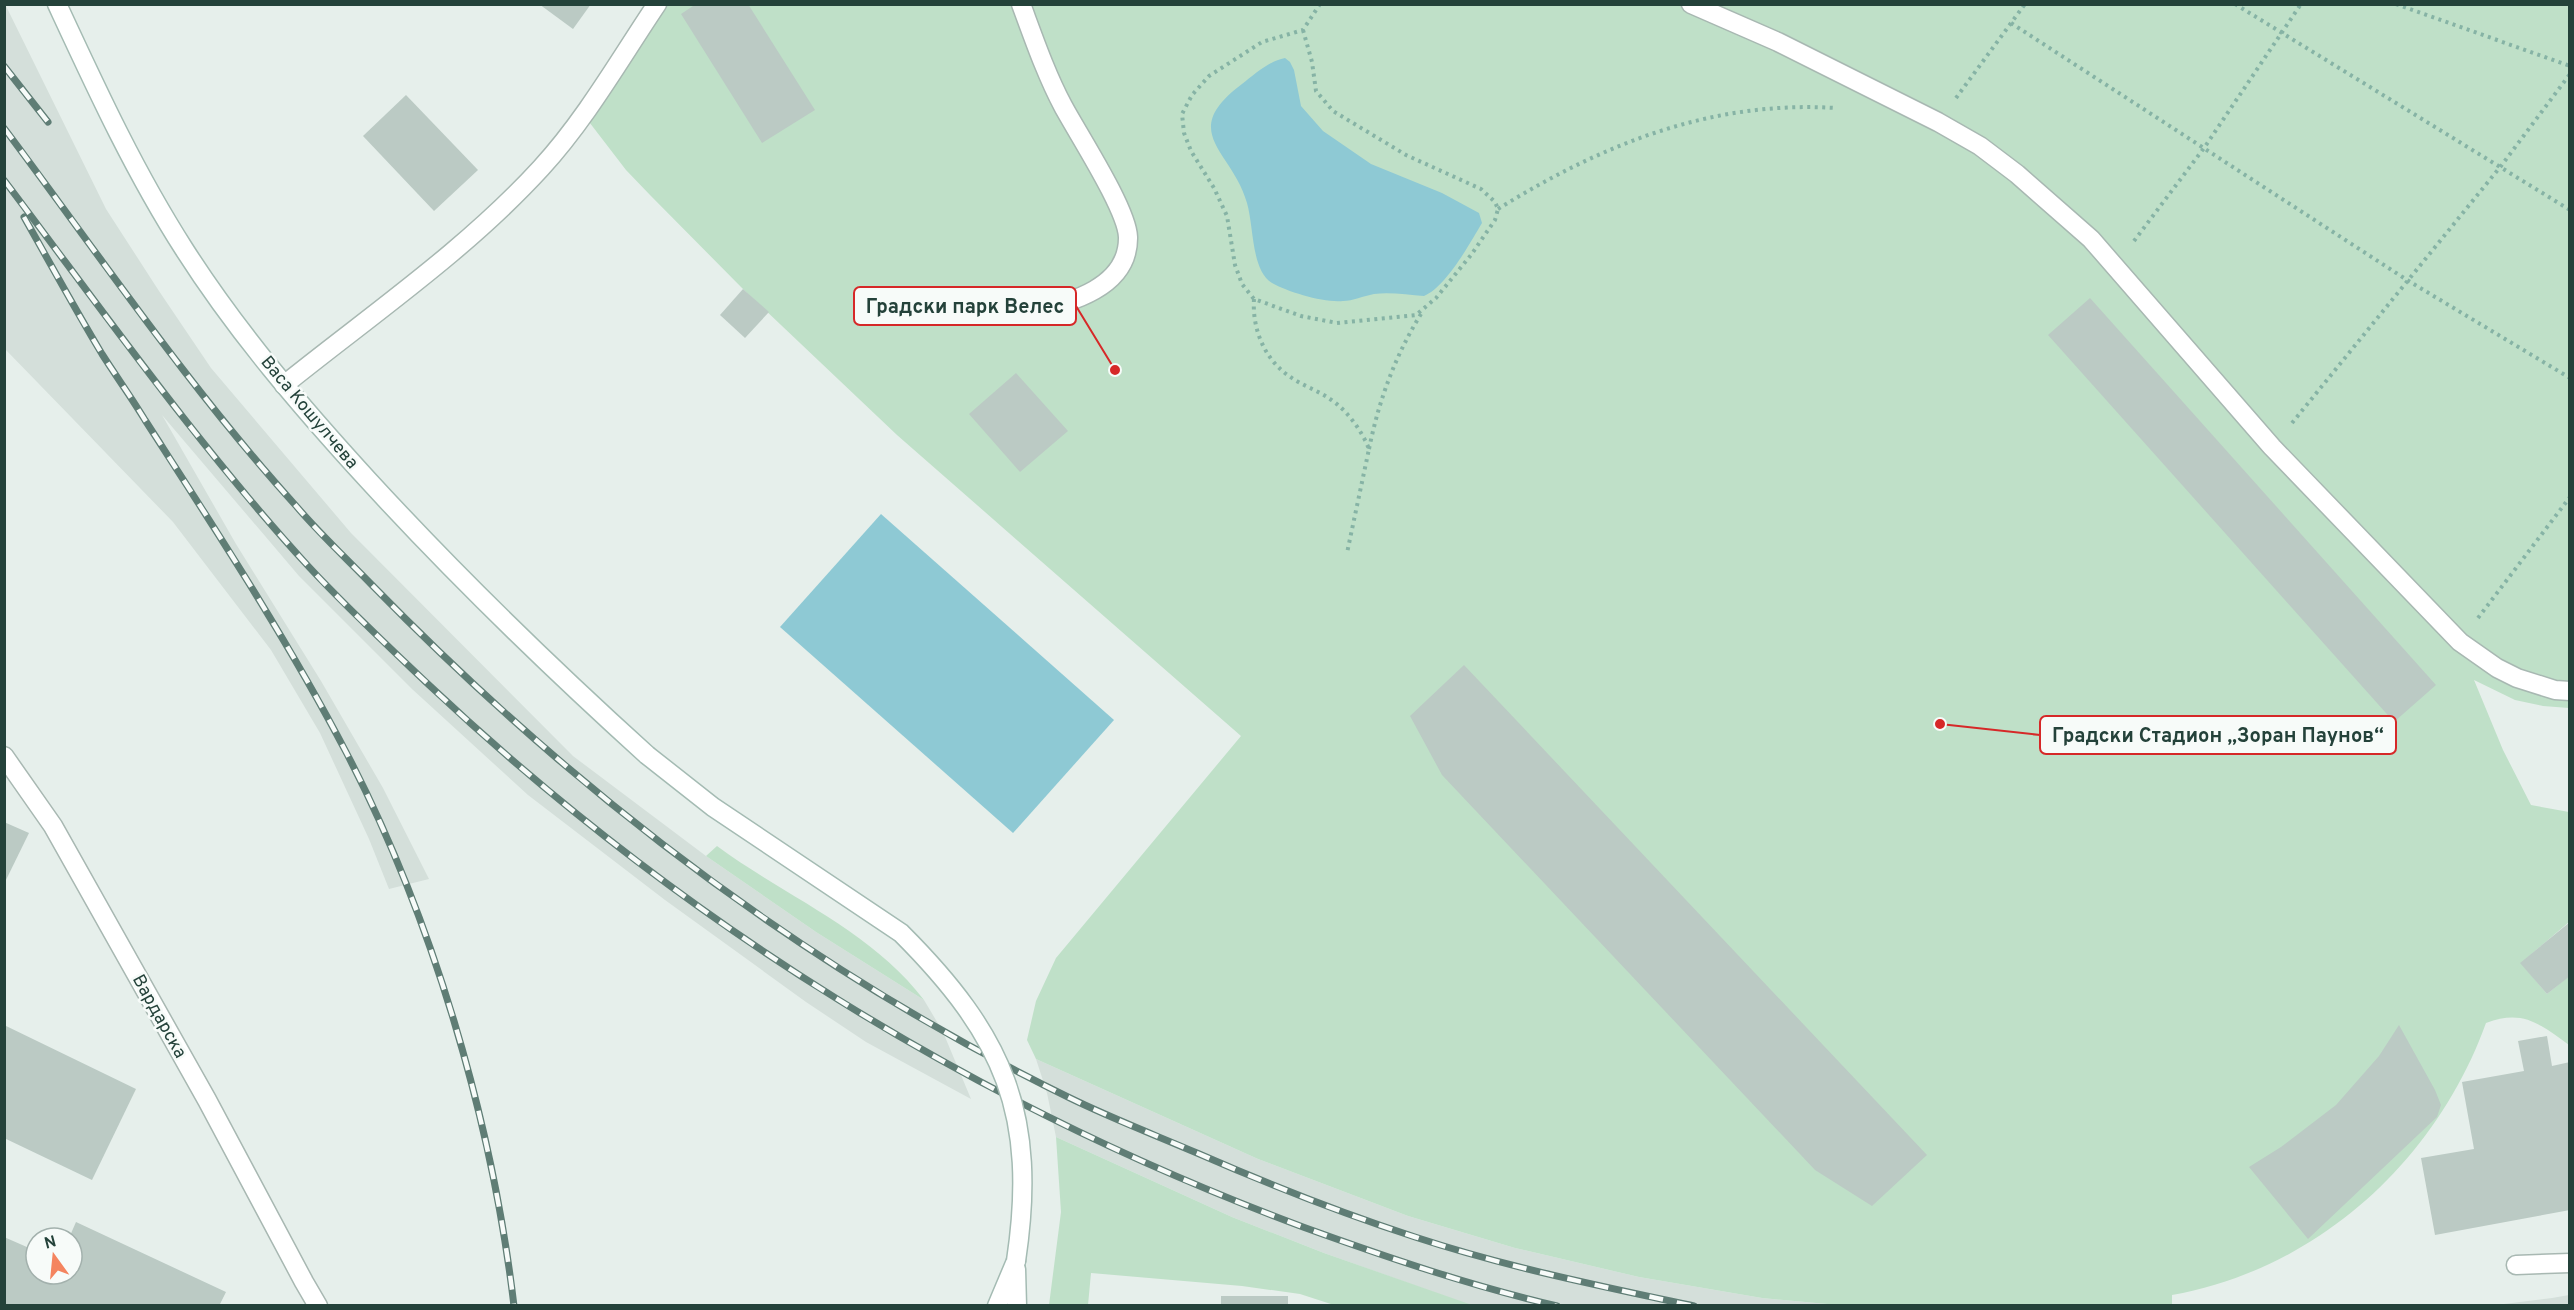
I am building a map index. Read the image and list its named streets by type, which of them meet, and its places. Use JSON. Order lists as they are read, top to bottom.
{
  "streets": {
    "main road": ["Васа Кошулчева", "Вардарска"]
  },
  "places": ["Градски парк Велес", "Градски Стадион „Зоран Паунов“"],
  "north": "top"
}
